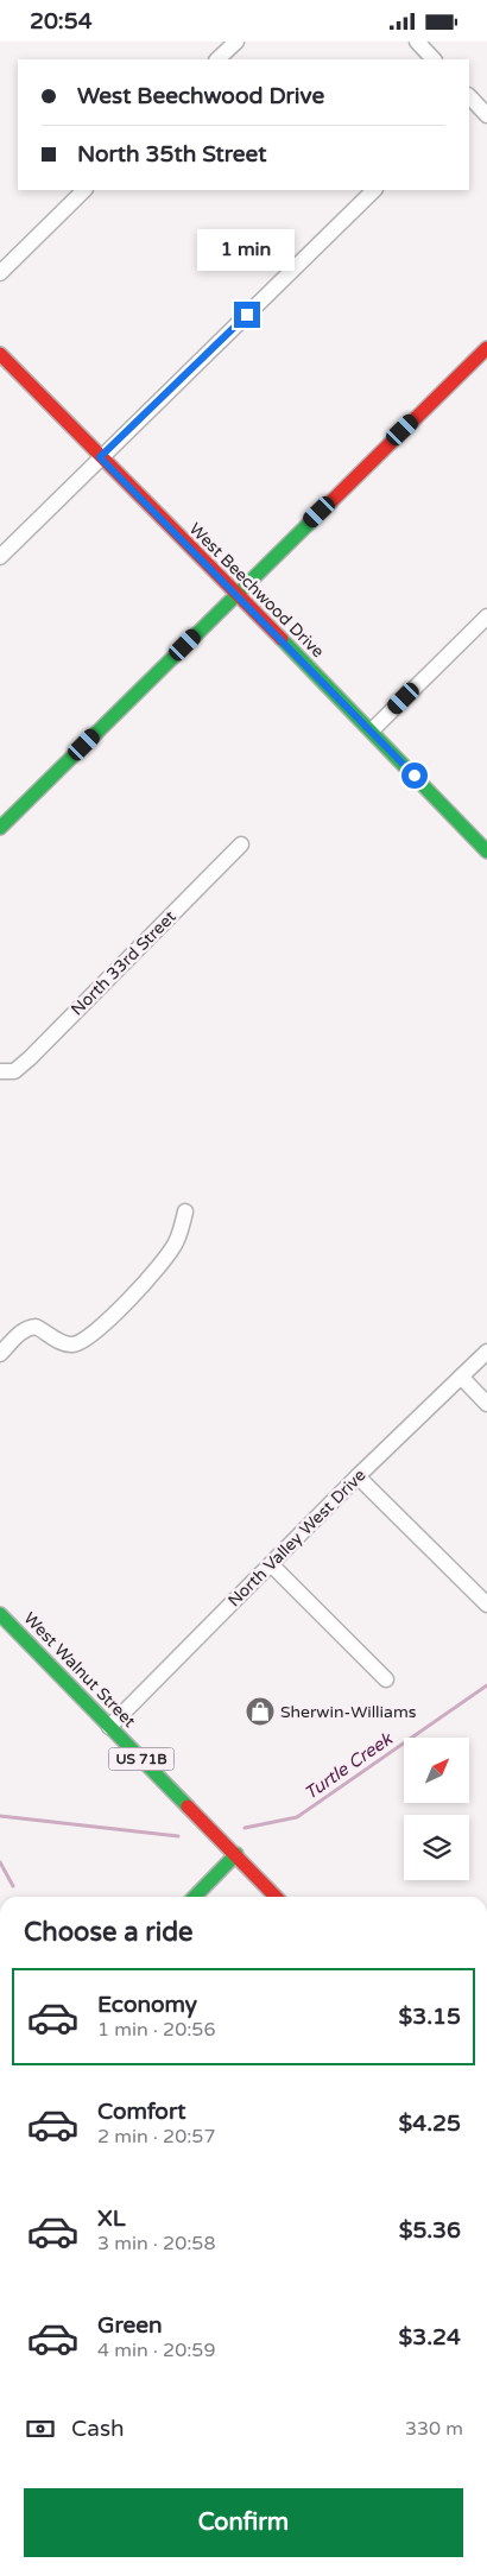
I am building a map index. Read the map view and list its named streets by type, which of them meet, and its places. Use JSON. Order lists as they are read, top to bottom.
{
  "streets": {
    "street": [
      "West Beechwood Drive",
      "North 33rd Street",
      "North Valley West Drive",
      "West Walnut Street",
      "US 71B"
    ]
  },
  "crossings": [
    ["North Valley West Drive", "West Walnut Street"]
  ],
  "water": ["Turtle Creek"],
  "places": {
    "shop": ["Sherwin-Williams"]
  },
  "north": "top right",
  "page": {
    "status": "20:54",
    "banner": ["West Beechwood Drive", "North 35th Street"],
    "bubble": "1 min",
    "heading": "Choose a ride",
    "list": [
      {
        "name": "Economy",
        "note": "1 min · 20:56",
        "value": "$3.15"
      },
      {
        "name": "Comfort",
        "note": "2 min · 20:57",
        "value": "$4.25"
      },
      {
        "name": "XL",
        "note": "3 min · 20:58",
        "value": "$5.36"
      },
      {
        "name": "Green",
        "note": "4 min · 20:59",
        "value": "$3.24"
      }
    ],
    "pay": ["Cash", "330 m"],
    "buttons": "Confirm"
  }
}
